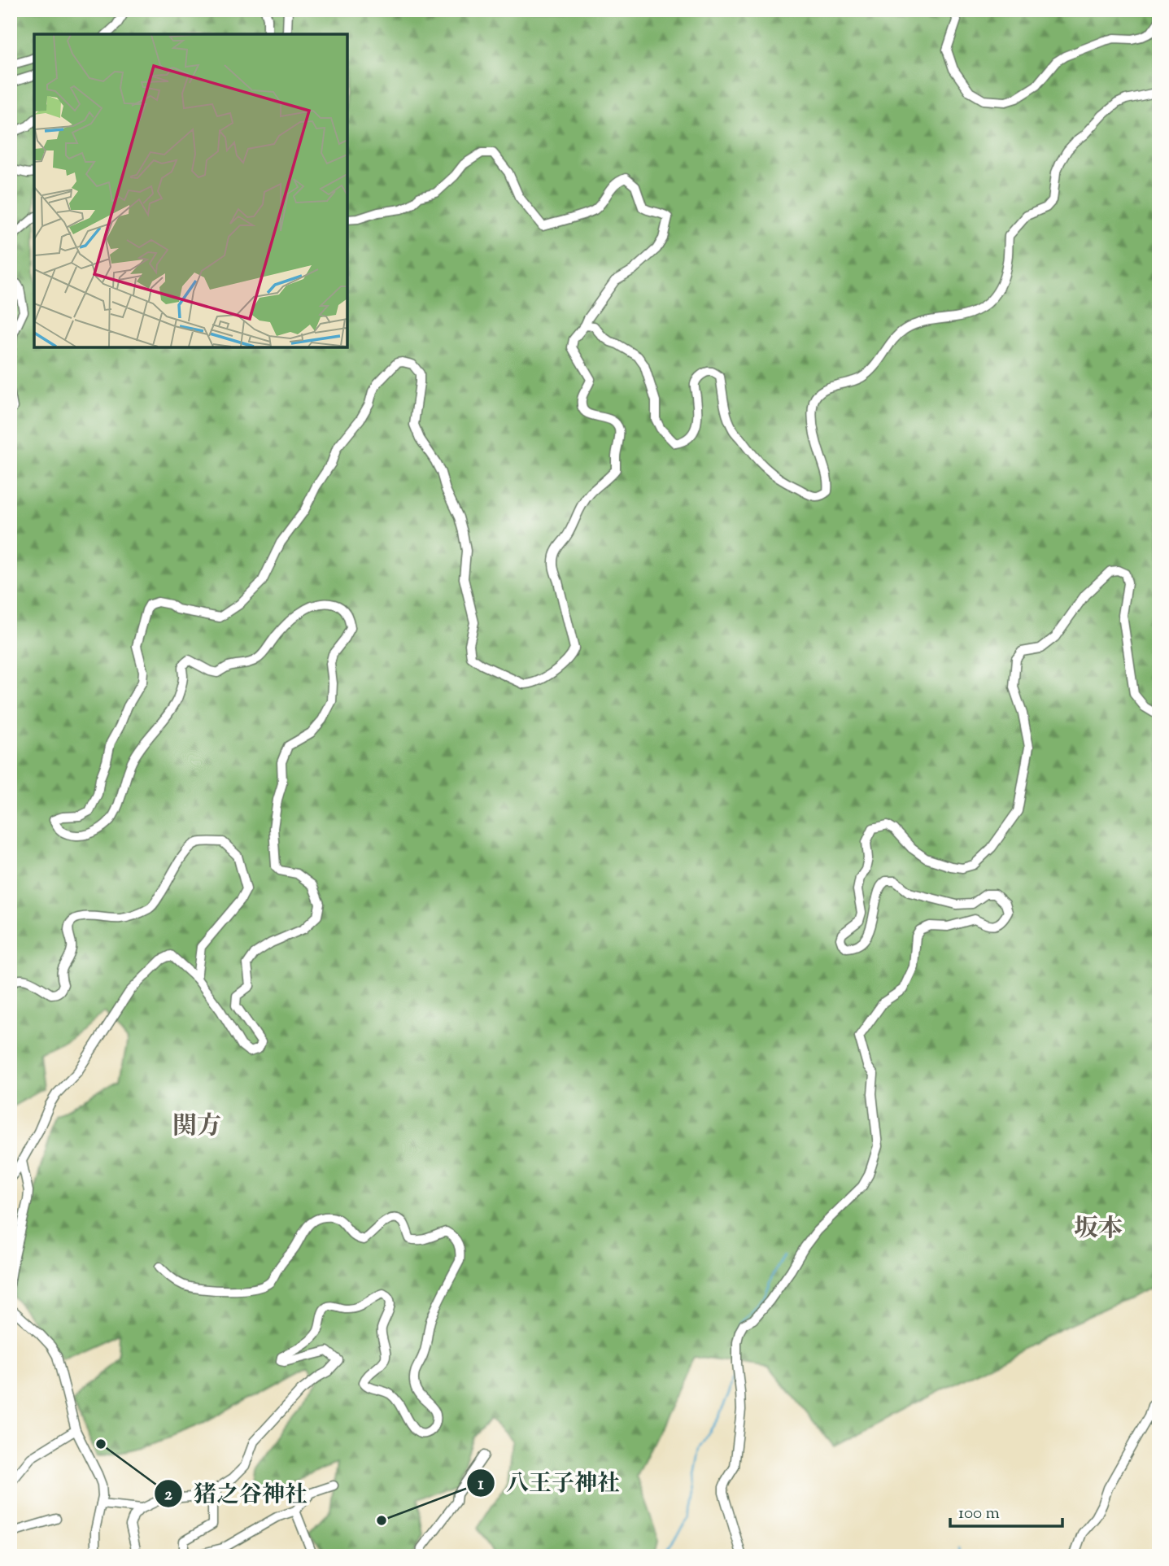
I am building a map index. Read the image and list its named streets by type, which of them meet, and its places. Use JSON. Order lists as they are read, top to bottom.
{
  "districts": ["関方", "坂本"],
  "places": ["猪之谷神社", "八王子神社"],
  "scale_bar": "100 m"
}
